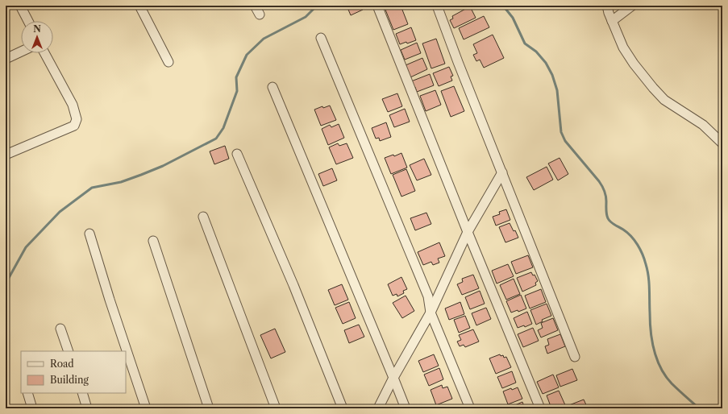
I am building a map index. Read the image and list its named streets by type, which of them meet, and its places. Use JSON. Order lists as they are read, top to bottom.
{
  "legend": ["Road", "Building"],
  "north": "top"
}
